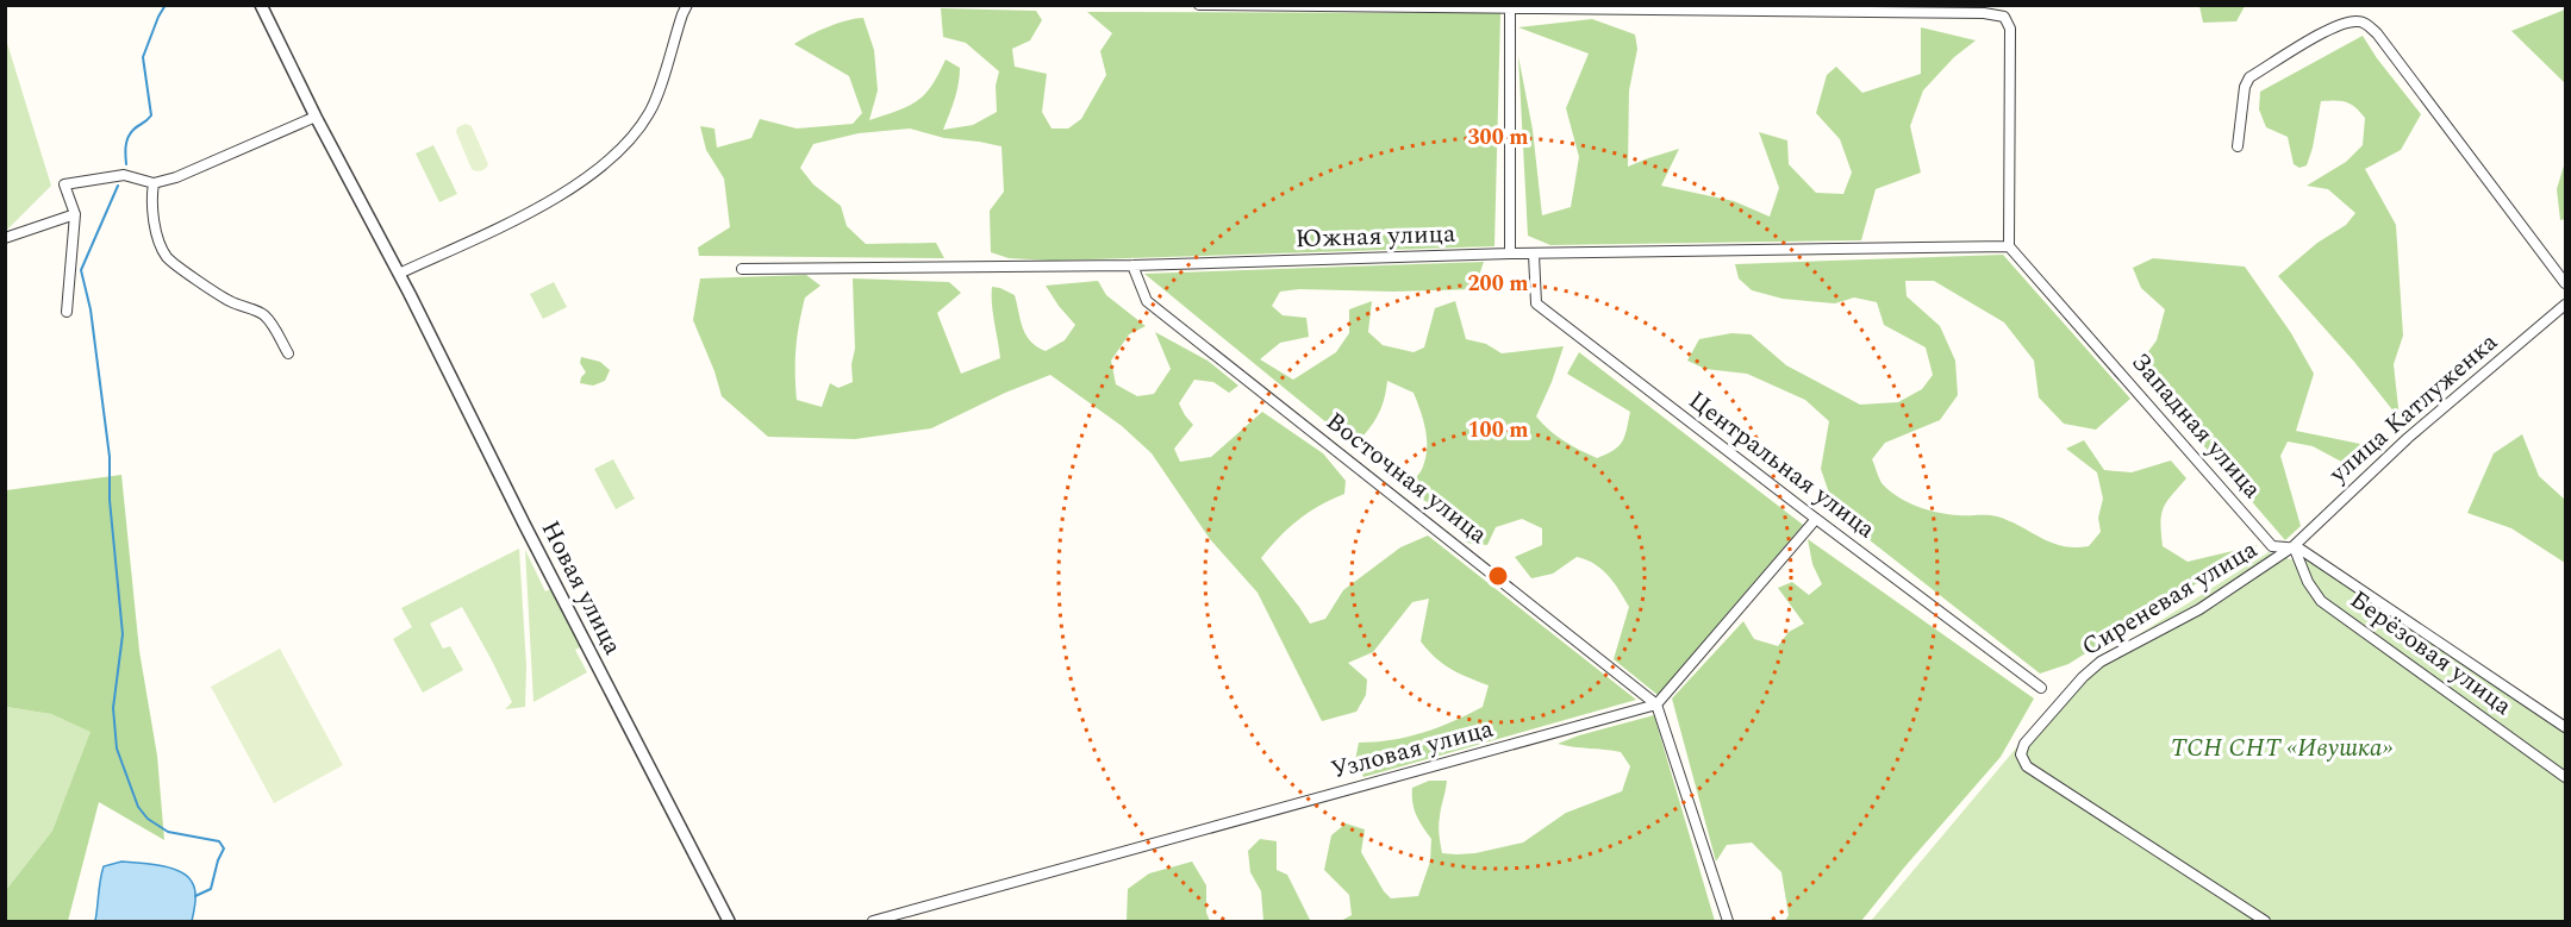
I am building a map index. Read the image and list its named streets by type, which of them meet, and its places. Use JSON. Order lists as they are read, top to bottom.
{
  "streets": {
    "street": [
      "Южная улица",
      "улица Катлуженка",
      "Западная улица",
      "Центральная улица",
      "Восточная улица",
      "Новая улица",
      "Сиреневая улица",
      "Берёзовая улица",
      "Узловая улица"
    ]
  },
  "crossings": [
    ["Южная улица", "Западная улица"],
    ["Южная улица", "Центральная улица"],
    ["Южная улица", "Восточная улица"],
    ["улица Катлуженка", "Западная улица"],
    ["улица Катлуженка", "Сиреневая улица"],
    ["улица Катлуженка", "Берёзовая улица"],
    ["Западная улица", "Сиреневая улица"],
    ["Западная улица", "Берёзовая улица"],
    ["Восточная улица", "Узловая улица"],
    ["Сиреневая улица", "Берёзовая улица"]
  ],
  "parks": ["ТСН СНТ «Ивушка»"],
  "rings": ["300 m", "200 m", "100 m"]
}
